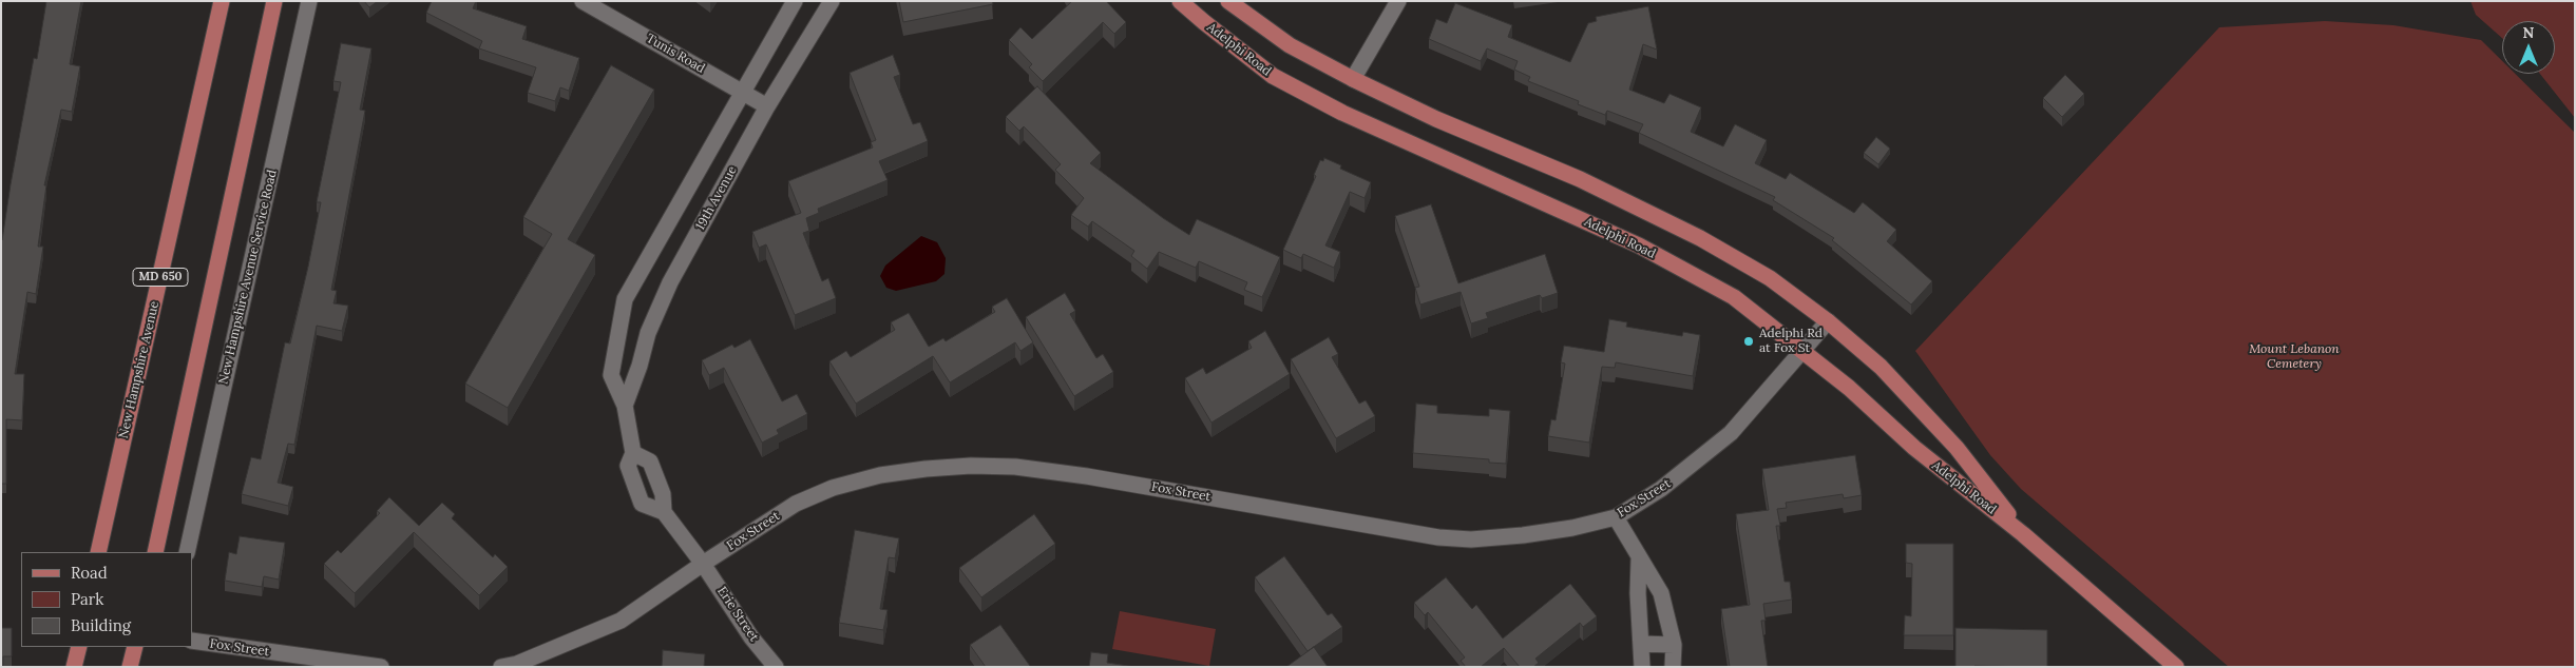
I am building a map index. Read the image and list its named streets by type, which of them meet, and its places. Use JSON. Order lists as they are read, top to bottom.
{
  "streets": {
    "main road": ["Adelphi Road", "MD 650", "New Hampshire Avenue"],
    "street": [
      "Tunis Road",
      "19th Avenue",
      "New Hampshire Avenue Service Road",
      "Fox Street",
      "Erie Street"
    ]
  },
  "crossings": [
    ["Adelphi Road", "Fox Street"],
    ["Tunis Road", "19th Avenue"],
    ["19th Avenue", "Fox Street"],
    ["19th Avenue", "Erie Street"],
    ["Fox Street", "Erie Street"]
  ],
  "parks": ["Mount Lebanon Cemetery"],
  "places": ["Adelphi Rd at Fox St"],
  "legend": ["Road", "Park", "Building"],
  "north": "top"
}
